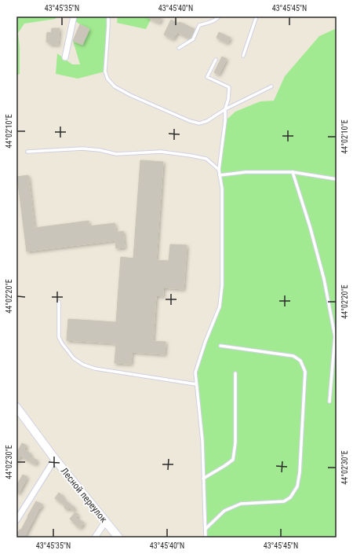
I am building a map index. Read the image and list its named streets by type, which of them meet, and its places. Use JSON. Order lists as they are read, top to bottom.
{
  "streets": {
    "main road": ["Лесной переулок"]
  },
  "coordinates": [
    "43°45'35\"N",
    "43°45'40\"N",
    "43°45'45\"N",
    "44°02'10\"E",
    "44°02'20\"E",
    "44°02'30\"E"
  ]
}
